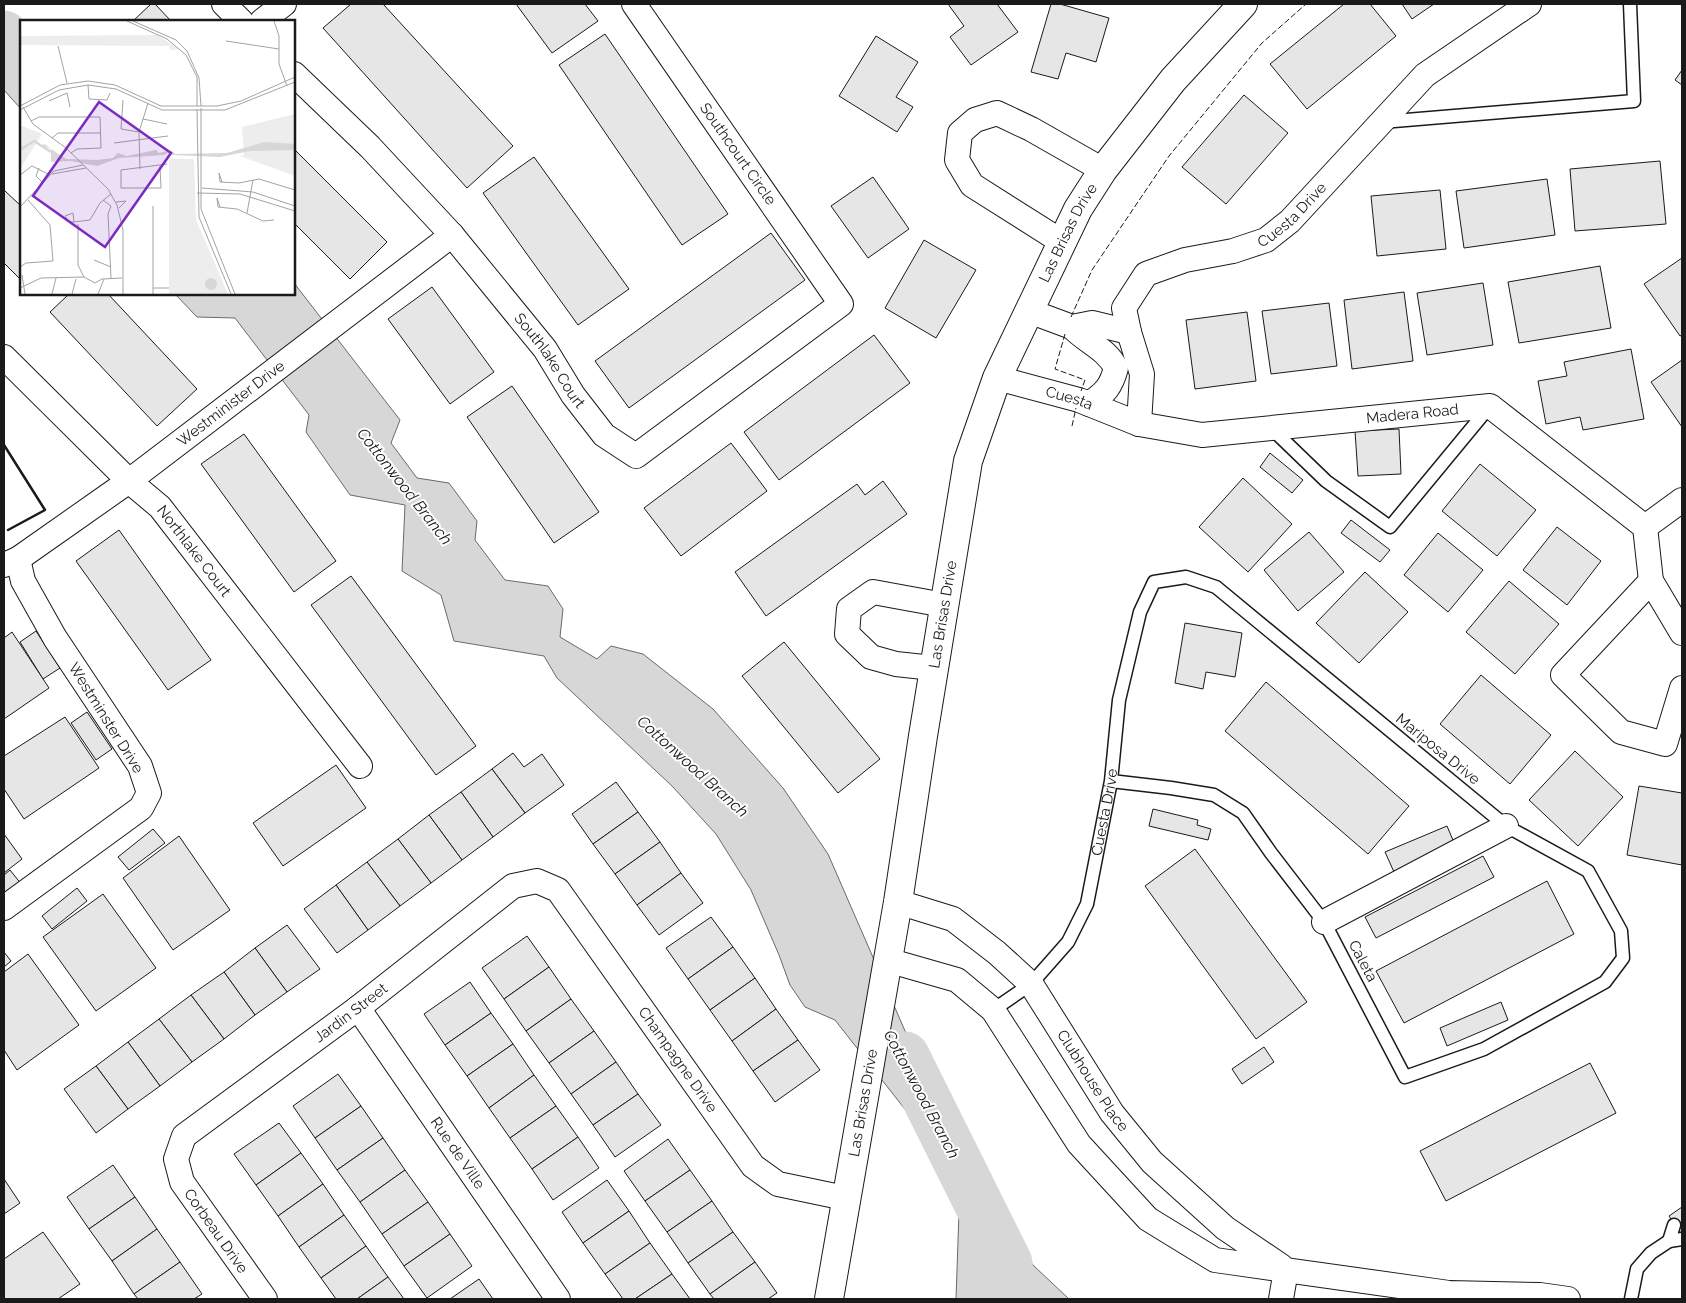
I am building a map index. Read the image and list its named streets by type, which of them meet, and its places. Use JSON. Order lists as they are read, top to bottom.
{
  "streets": {
    "street": [
      "Southcourt Circle",
      "Cuesta Drive",
      "Las Brisas Drive",
      "Southlake Court",
      "Cuesta",
      "Westminister Drive",
      "Madera Road",
      "Northlake Court",
      "Westminster Drive",
      "Jardin Street",
      "Champagne Drive",
      "Clubhouse Place",
      "Rue de Ville",
      "Corbeau Drive"
    ],
    "lane": ["Mariposa Drive", "Caleta"]
  },
  "crossings": [
    ["Southcourt Circle", "Southlake Court"],
    ["Cuesta Drive", "Cuesta"],
    ["Cuesta Drive", "Madera Road"],
    ["Cuesta Drive", "Mariposa Drive"],
    ["Cuesta Drive", "Caleta"],
    ["Cuesta Drive", "Clubhouse Place"],
    ["Las Brisas Drive", "Cuesta"],
    ["Las Brisas Drive", "Champagne Drive"],
    ["Las Brisas Drive", "Clubhouse Place"],
    ["Southlake Court", "Westminister Drive"],
    ["Cuesta", "Madera Road"],
    ["Westminister Drive", "Northlake Court"],
    ["Westminister Drive", "Westminster Drive"],
    ["Mariposa Drive", "Caleta"],
    ["Jardin Street", "Champagne Drive"],
    ["Jardin Street", "Rue de Ville"],
    ["Jardin Street", "Corbeau Drive"]
  ],
  "water": ["Cottonwood Branch"]
}
